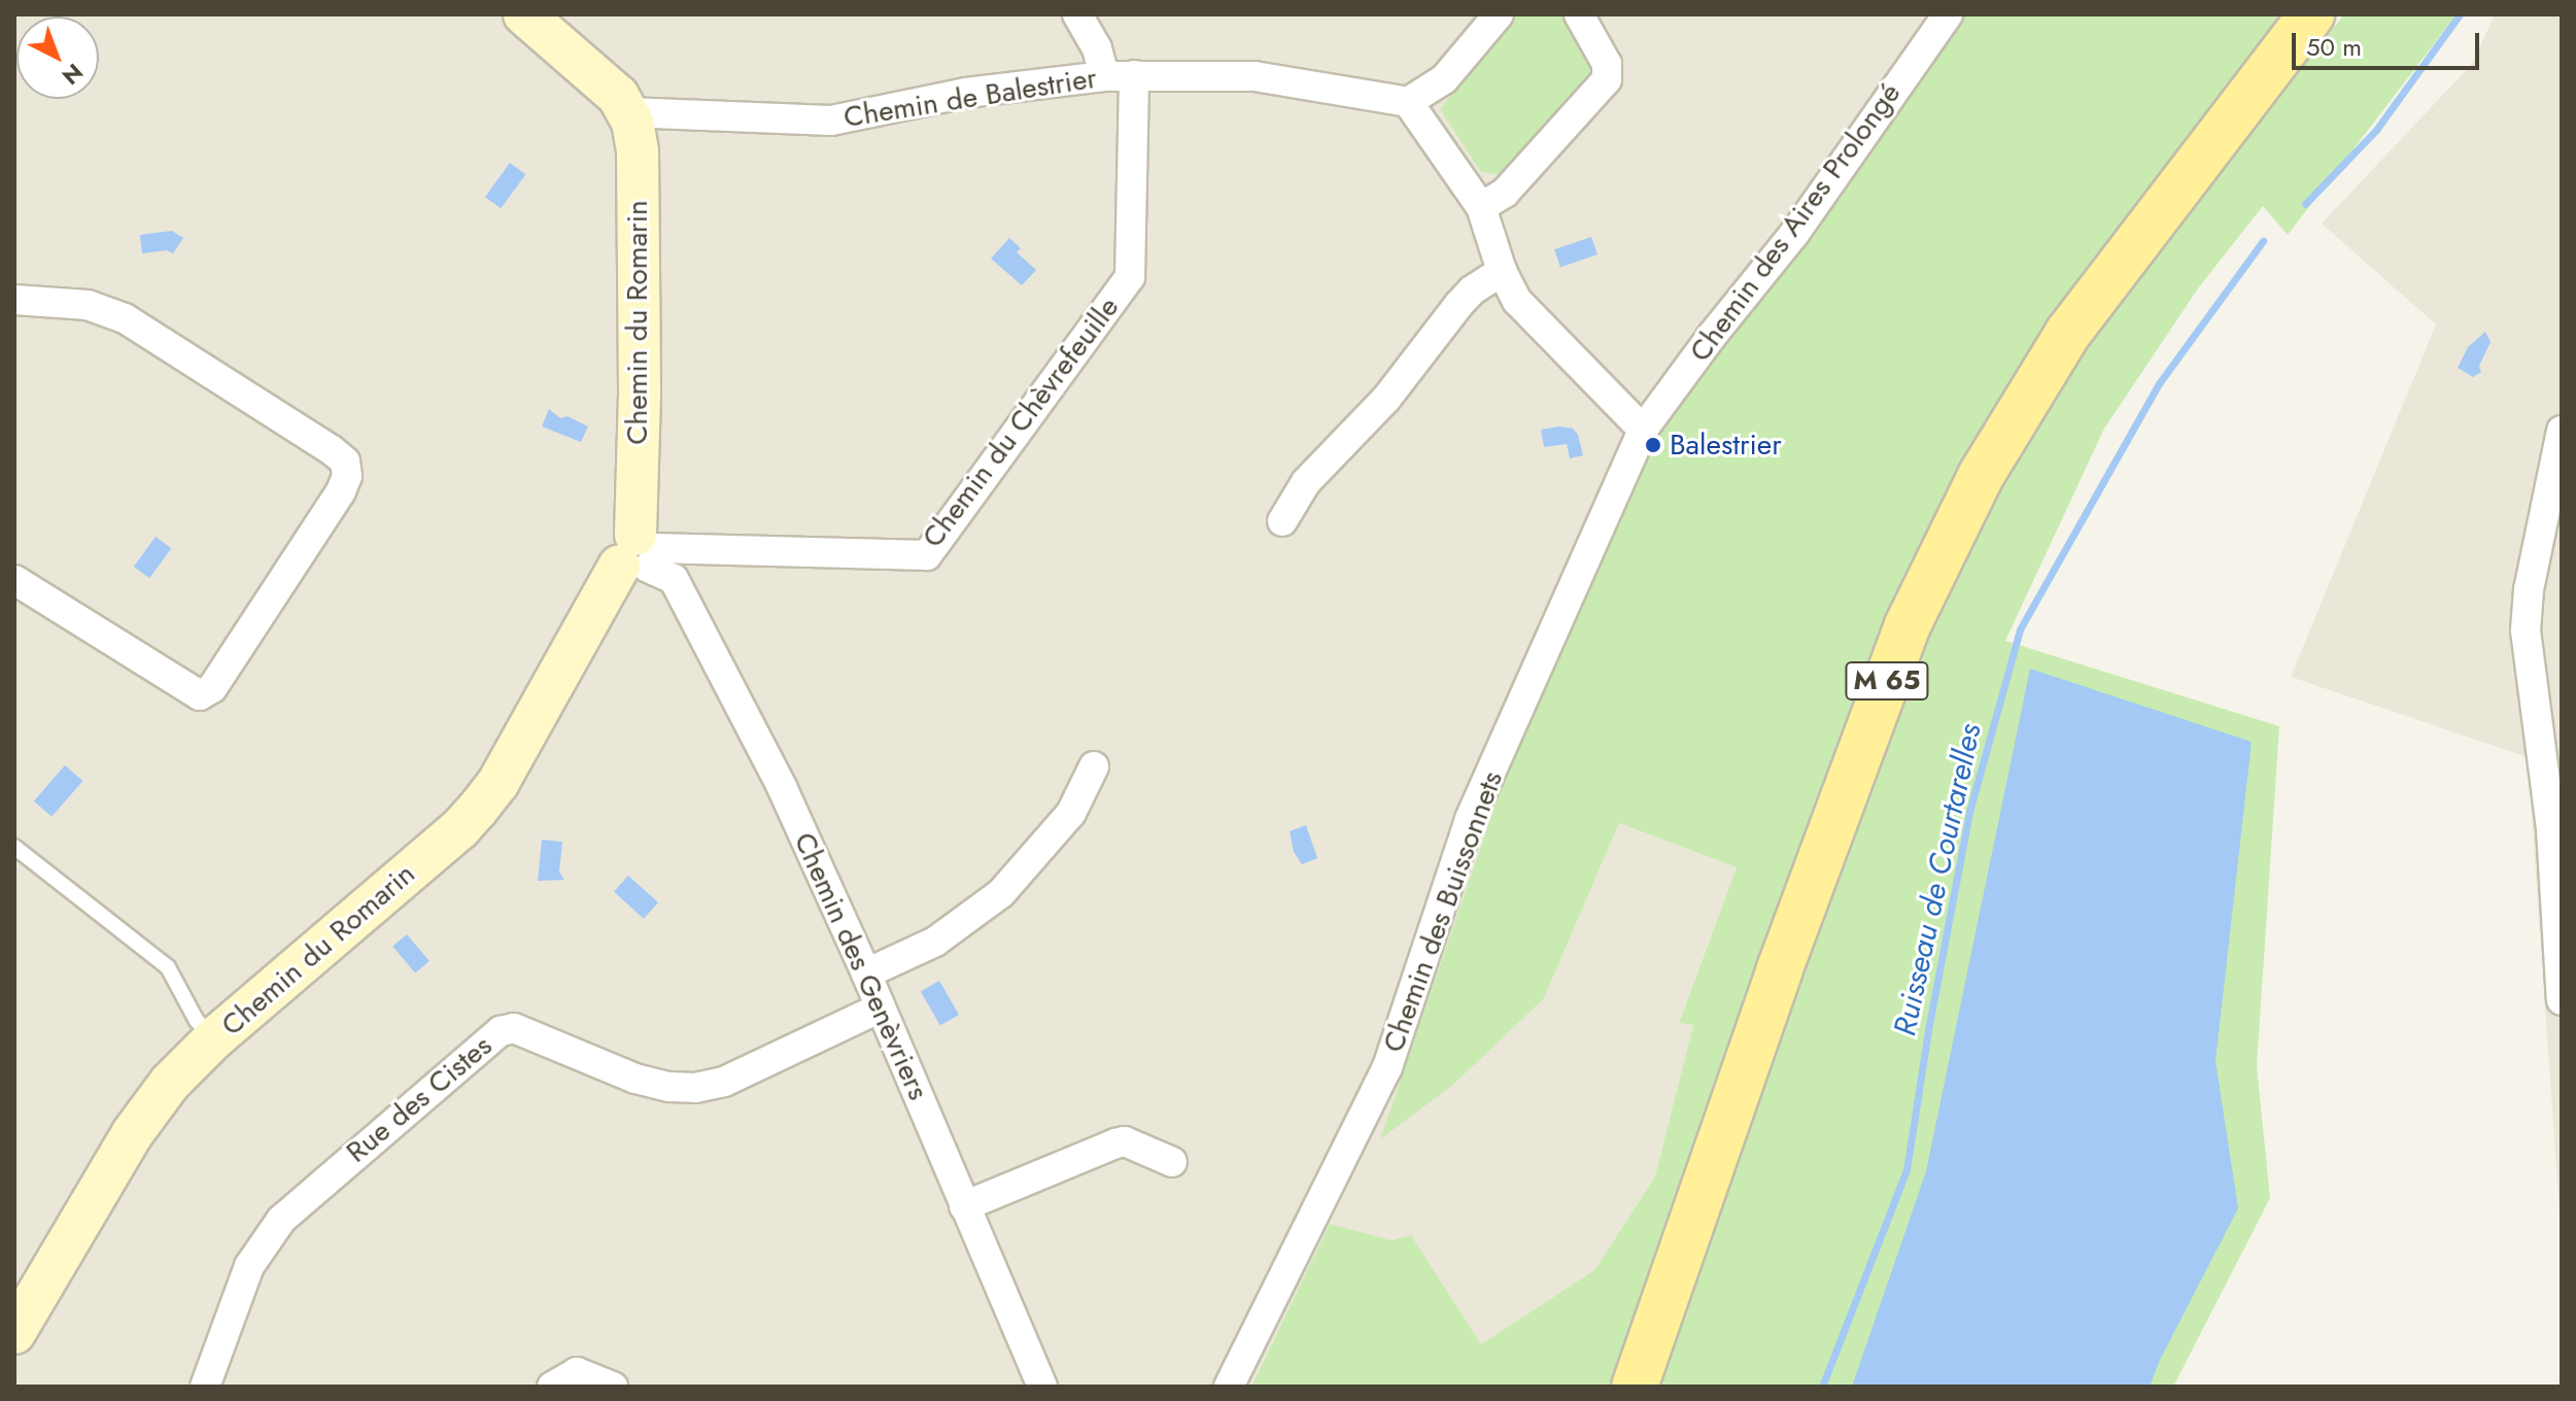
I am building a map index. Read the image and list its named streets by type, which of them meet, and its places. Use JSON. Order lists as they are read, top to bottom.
{
  "streets": {
    "main road": ["M 65"],
    "street": [
      "Chemin de Balestrier",
      "Chemin des Aires Prolongé",
      "Chemin du Romarin",
      "Chemin du Chèvrefeuille",
      "Chemin des Buissonnets",
      "Chemin des Genèvriers",
      "Rue des Cistes"
    ]
  },
  "crossings": [
    ["Chemin de Balestrier", "Chemin du Romarin"],
    ["Chemin de Balestrier", "Chemin du Chèvrefeuille"],
    ["Chemin des Aires Prolongé", "Chemin des Buissonnets"],
    ["Chemin du Romarin", "Chemin du Chèvrefeuille"],
    ["Chemin du Romarin", "Chemin des Genèvriers"],
    ["Chemin du Chèvrefeuille", "Chemin des Genèvriers"],
    ["Chemin des Genèvriers", "Rue des Cistes"]
  ],
  "water": ["Ruisseau de Courtarelles"],
  "places": ["Balestrier"],
  "scale_bar": "50 m",
  "north": "bottom right"
}
